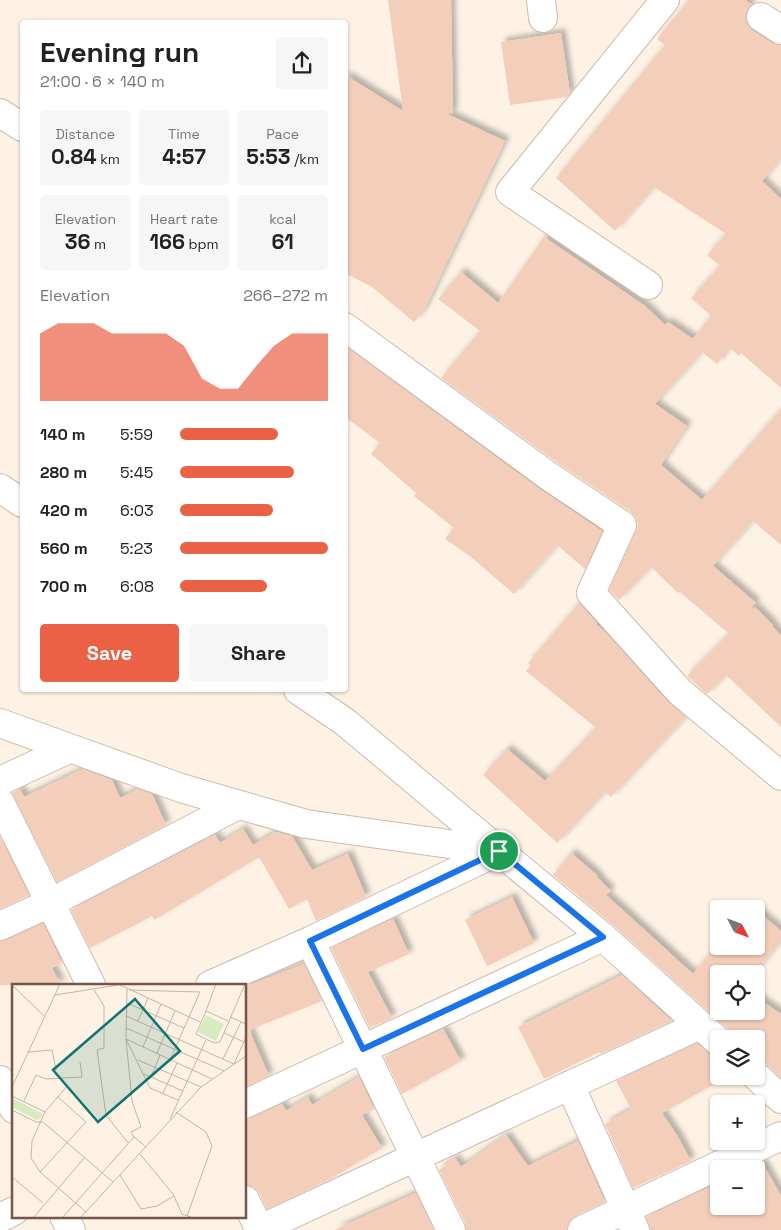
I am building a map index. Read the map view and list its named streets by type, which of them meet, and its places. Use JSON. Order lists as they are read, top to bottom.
{
  "north": "bottom right",
  "page": {
    "heading": ["Evening run", "21:00 · 6 × 140 m"],
    "stats": [
      ["Distance", "0.84 km"],
      ["Time", "4:57"],
      ["Pace", "5:53 /km"],
      ["Elevation", "36 m"],
      ["Heart rate", "166 bpm"],
      ["kcal", "61"]
    ],
    "chart": ["Elevation", "266–272 m"],
    "list": [
      {
        "name": "140 m",
        "note": "5:59"
      },
      {
        "name": "280 m",
        "note": "5:45"
      },
      {
        "name": "420 m",
        "note": "6:03"
      },
      {
        "name": "560 m",
        "note": "5:23"
      },
      {
        "name": "700 m",
        "note": "6:08"
      }
    ],
    "buttons": ["Save", "Share"],
    "map_buttons": ["+", "−"]
  }
}
